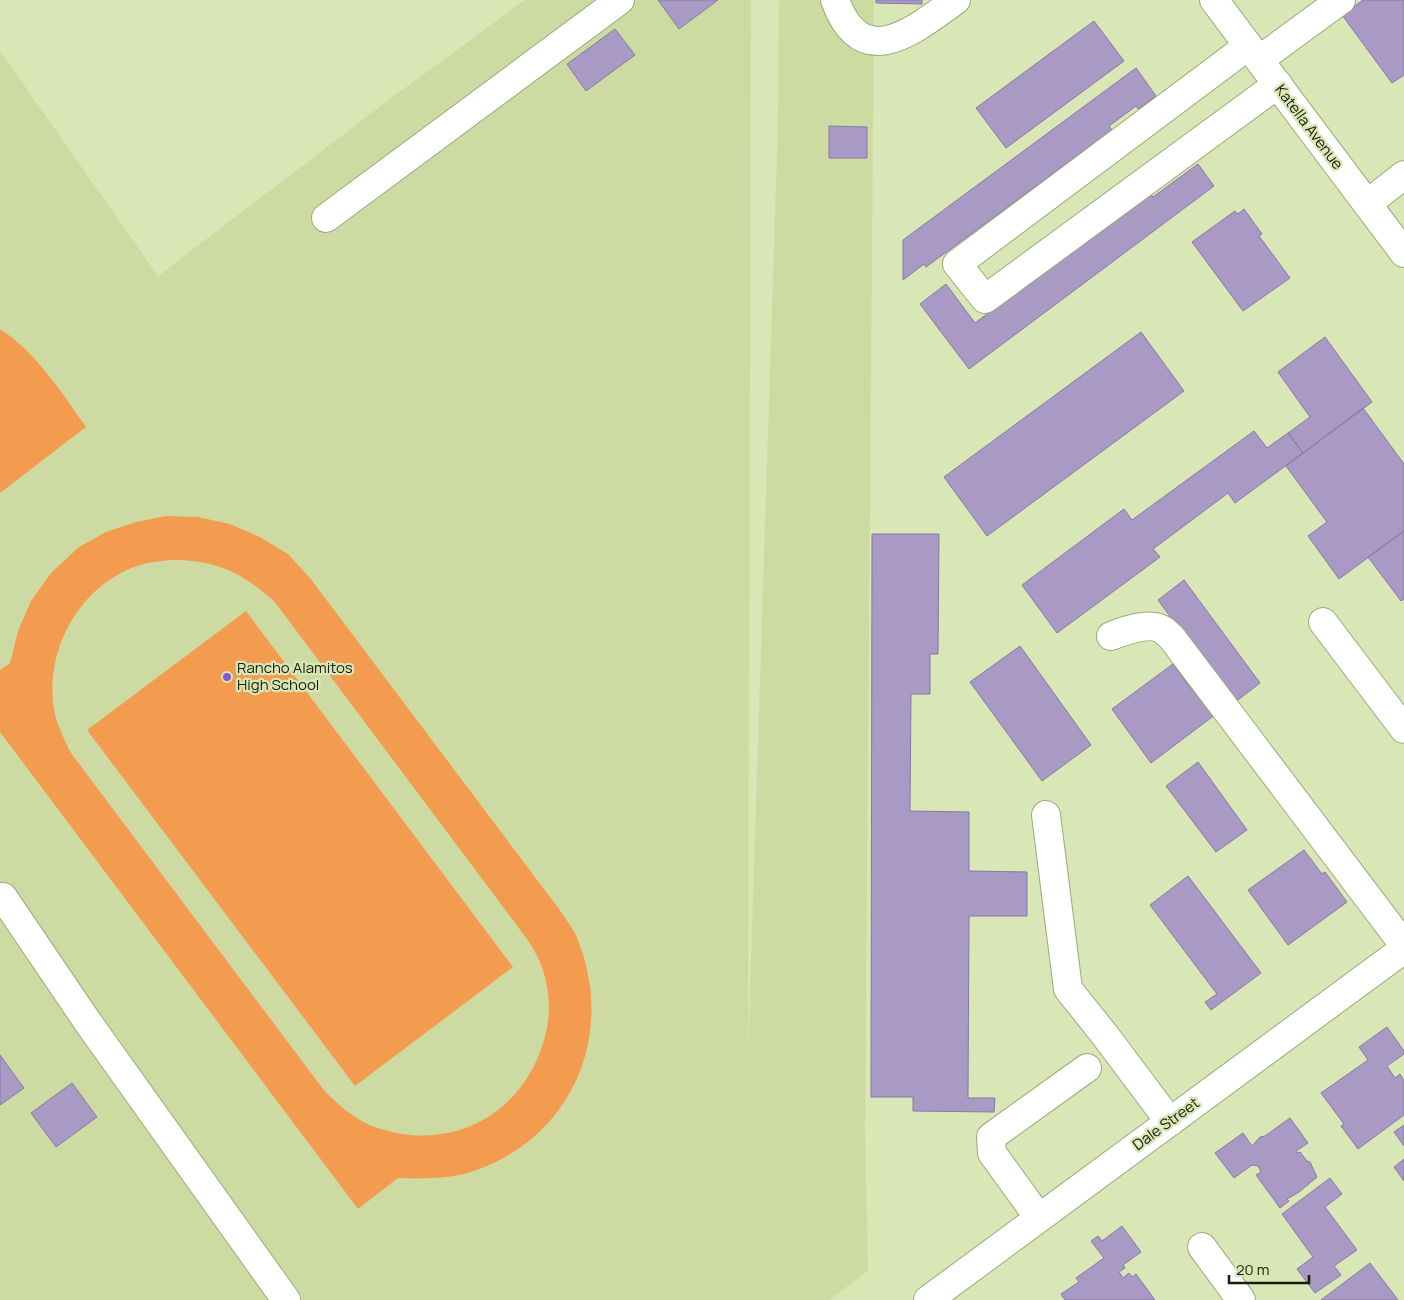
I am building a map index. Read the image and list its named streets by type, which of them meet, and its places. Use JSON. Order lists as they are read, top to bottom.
{
  "streets": {
    "street": ["Katella Avenue", "Dale Street"]
  },
  "places": ["Rancho Alamitos High School"],
  "scale_bar": "20 m"
}
